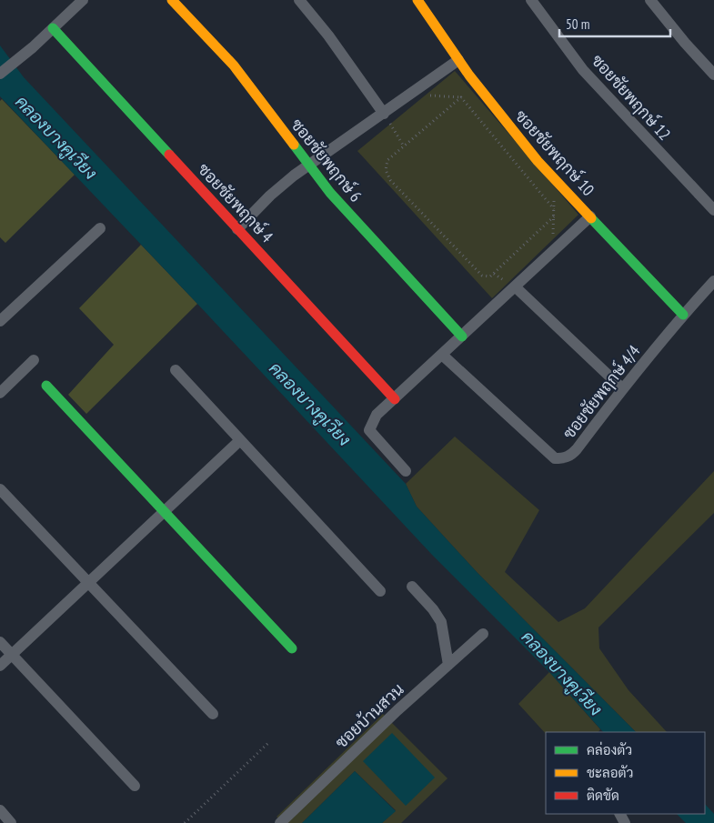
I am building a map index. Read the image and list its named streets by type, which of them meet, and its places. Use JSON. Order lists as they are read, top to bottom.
{
  "streets": {
    "street": [
      "ซอยชัยพฤกษ์ 12",
      "ซอยชัยพฤกษ์ 10",
      "ซอยชัยพฤกษ์ 6",
      "ซอยชัยพฤกษ์ 4",
      "ซอยชัยพฤกษ์ 4/4",
      "ซอยบ้านสวน"
    ]
  },
  "crossings": [
    ["ซอยชัยพฤกษ์ 10", "ซอยชัยพฤกษ์ 4/4"]
  ],
  "water": ["คลองบางคูเวียง"],
  "legend": ["คล่องตัว", "ชะลอตัว", "ติดขัด"],
  "scale_bar": "50 m"
}
